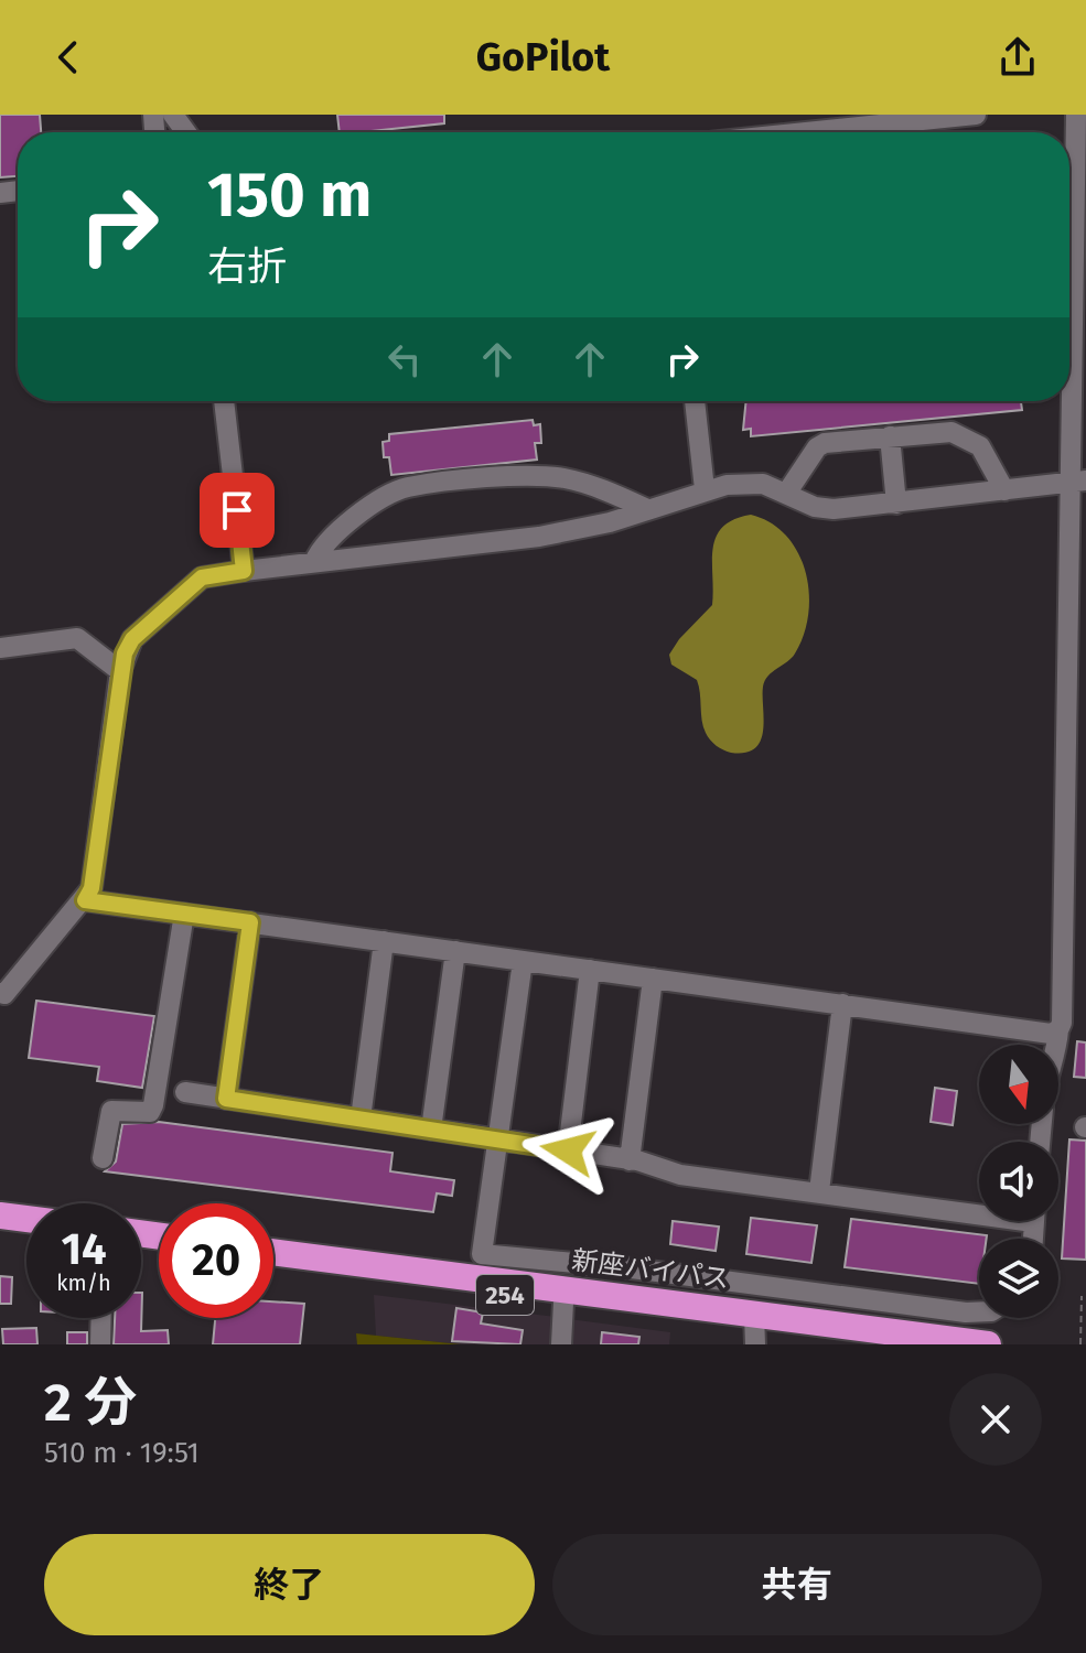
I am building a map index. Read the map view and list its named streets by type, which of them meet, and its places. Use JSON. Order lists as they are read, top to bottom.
{
  "streets": {
    "highway": ["新座バイパス", "254"]
  },
  "north": "bottom",
  "page": {
    "header": "GoPilot",
    "turn": ["150 m", "右折"],
    "speed": "14 km/h",
    "limit": "20",
    "heading": ["2 分", "510 m · 19:51"],
    "buttons": ["終了", "共有"]
  }
}
